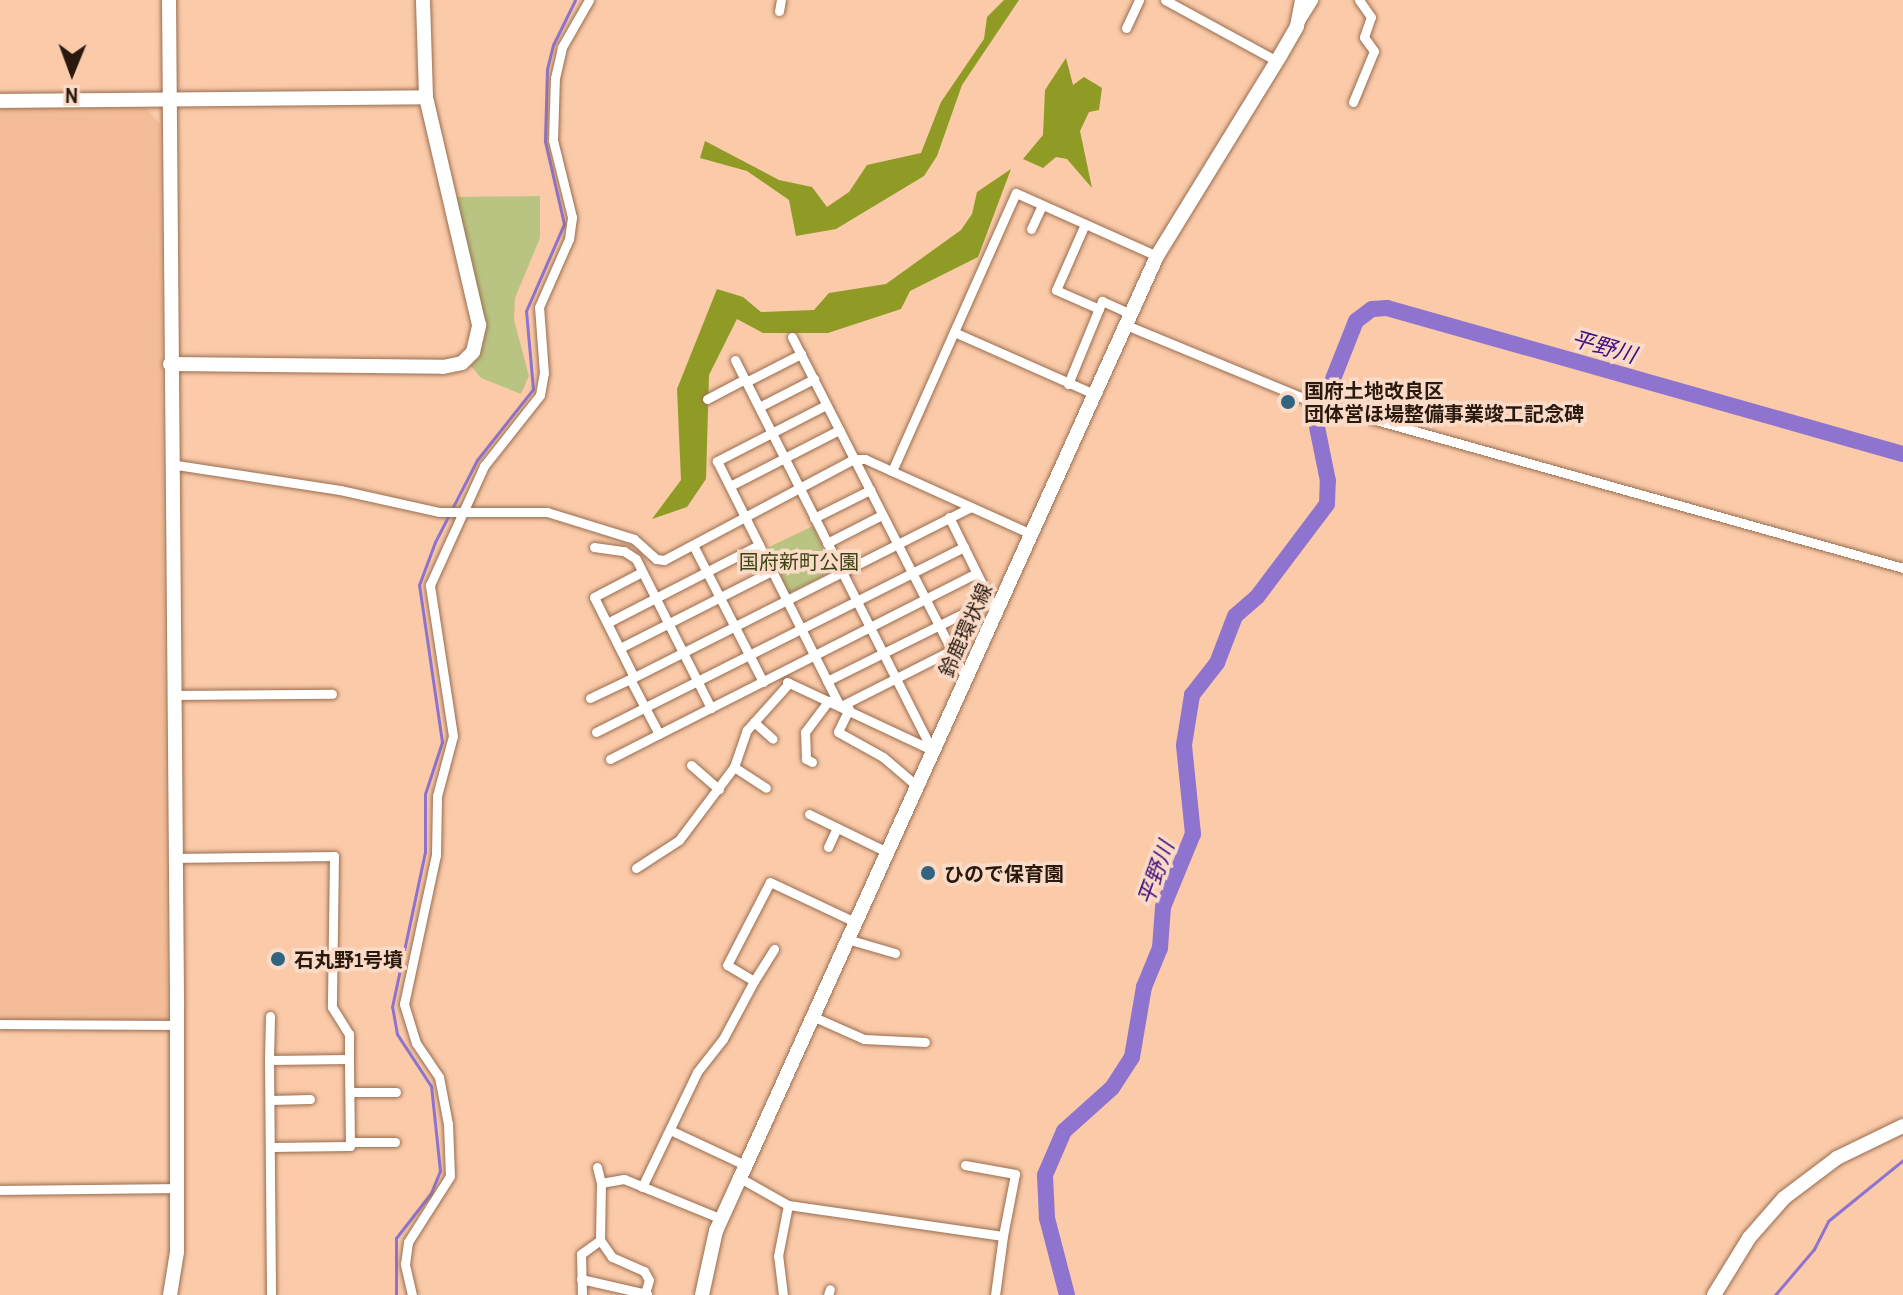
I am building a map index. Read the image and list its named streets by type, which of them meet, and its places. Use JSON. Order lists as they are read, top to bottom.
{
  "streets": {
    "street": ["鈴鹿環状線"]
  },
  "water": ["平野川"],
  "parks": ["国府新町公園"],
  "places": ["国府土地改良区 団体営ほ場整備事業竣工記念碑", "ひので保育園", "石丸野1号墳"],
  "north": "bottom"
}
